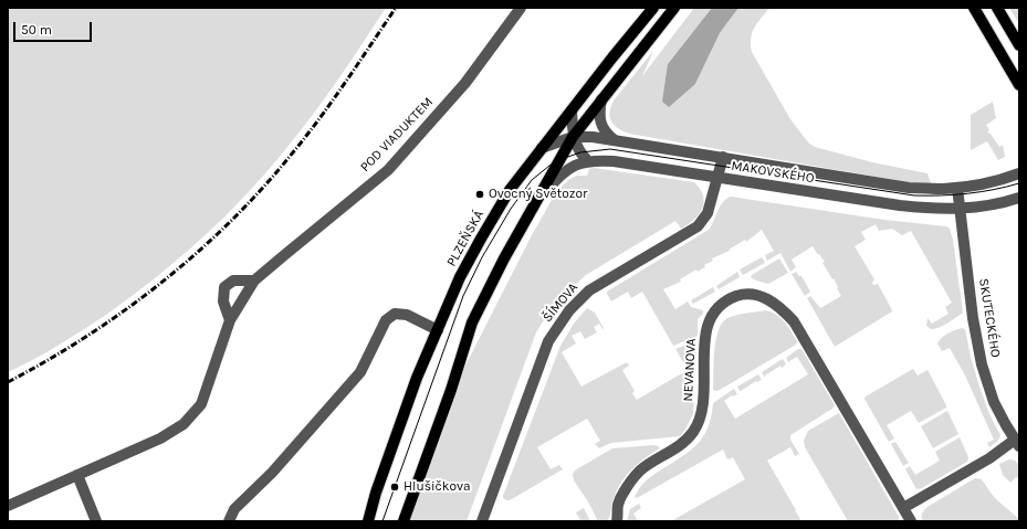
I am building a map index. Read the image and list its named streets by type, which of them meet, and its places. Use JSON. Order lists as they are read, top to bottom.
{
  "streets": {
    "main road": ["PLZEŇSKÁ"],
    "street": [
      "POD VIADUKTEM",
      "MAKOVSKÉHO",
      "ŠÍMOVA",
      "SKUTECKÉHO",
      "NEVANOVA"
    ]
  },
  "crossings": [
    ["MAKOVSKÉHO", "PLZEŇSKÁ"],
    ["MAKOVSKÉHO", "ŠÍMOVA"],
    ["MAKOVSKÉHO", "SKUTECKÉHO"]
  ],
  "places": ["Ovocný Světozor", "Hlušičkova"],
  "scale_bar": "50 m"
}
